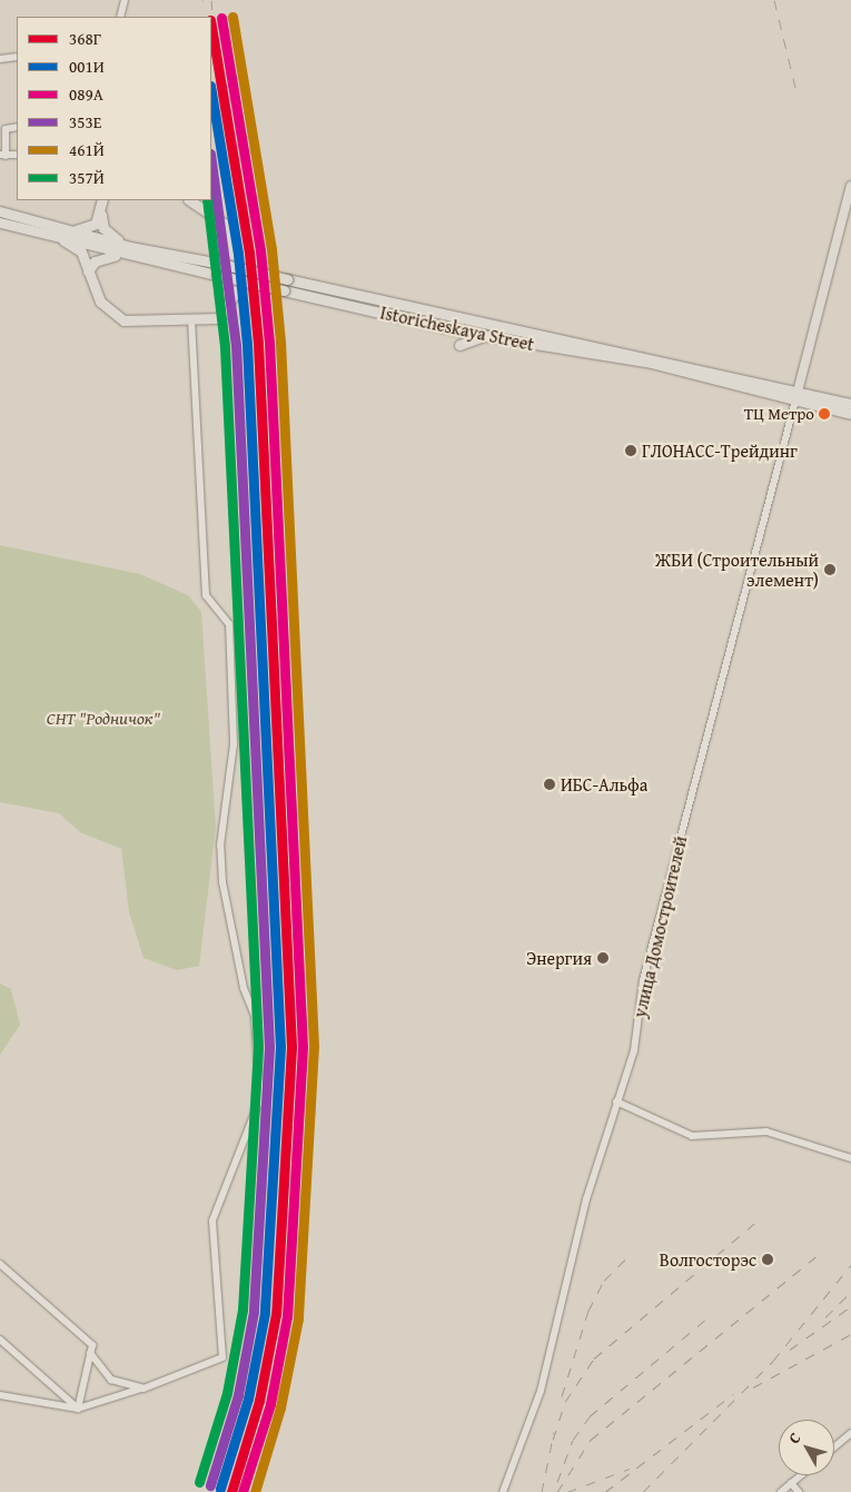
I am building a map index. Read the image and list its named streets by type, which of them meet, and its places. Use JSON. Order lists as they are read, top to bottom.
{
  "streets": {
    "highway": ["Istoricheskaya Street"],
    "street": ["улица Домостроителей"]
  },
  "crossings": [
    ["Istoricheskaya Street", "улица Домостроителей"]
  ],
  "parks": ["СНТ \"Родничок\""],
  "places": [
    "ТЦ Метро",
    "ГЛОНАСС-Трейдинг",
    "ЖБИ (Строительный элемент)",
    "ИБС-Альфа",
    "Энергия",
    "Волгосторэс"
  ],
  "lines": [
    "transit line 461Й",
    "transit line 089А",
    "transit line 368Г",
    "transit line 001И",
    "transit line 353Е",
    "transit line 357Й"
  ],
  "legend": [
    "368Г",
    "001И",
    "089А",
    "353Е",
    "461Й",
    "357Й"
  ],
  "north": "top left"
}
